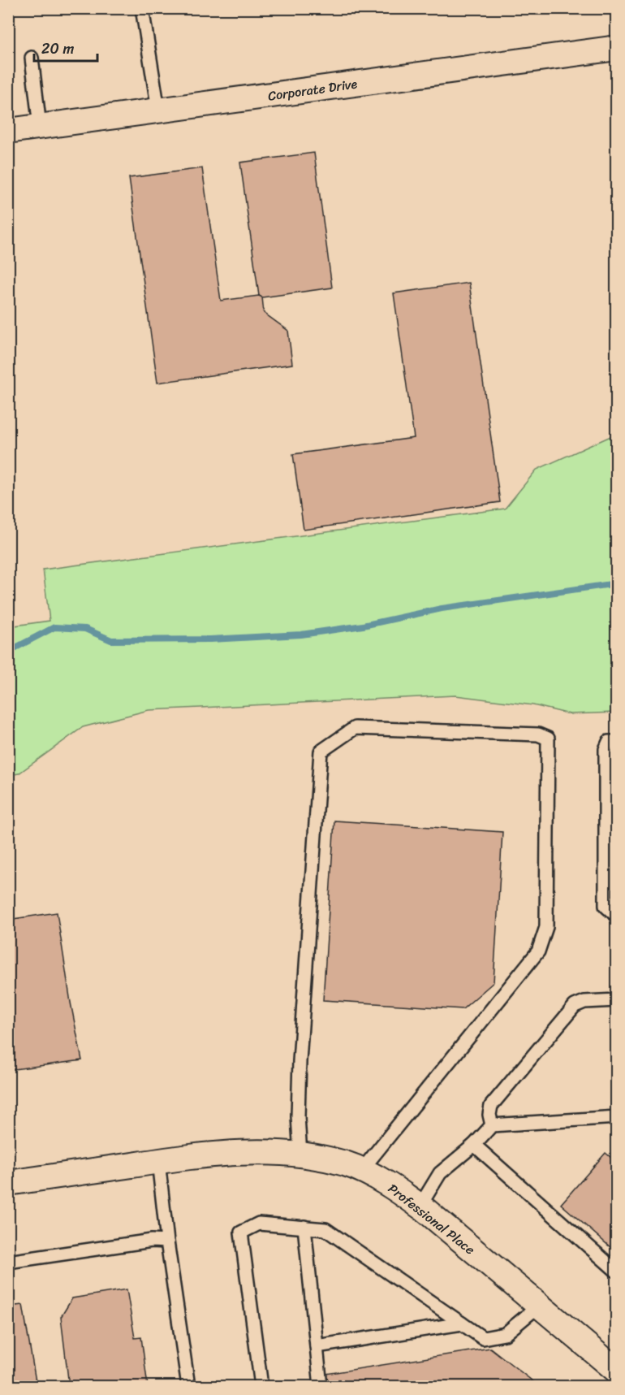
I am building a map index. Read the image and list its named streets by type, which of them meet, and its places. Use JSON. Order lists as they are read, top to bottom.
{
  "streets": {
    "street": ["Corporate Drive", "Professional Place"]
  },
  "scale_bar": "20 m"
}
